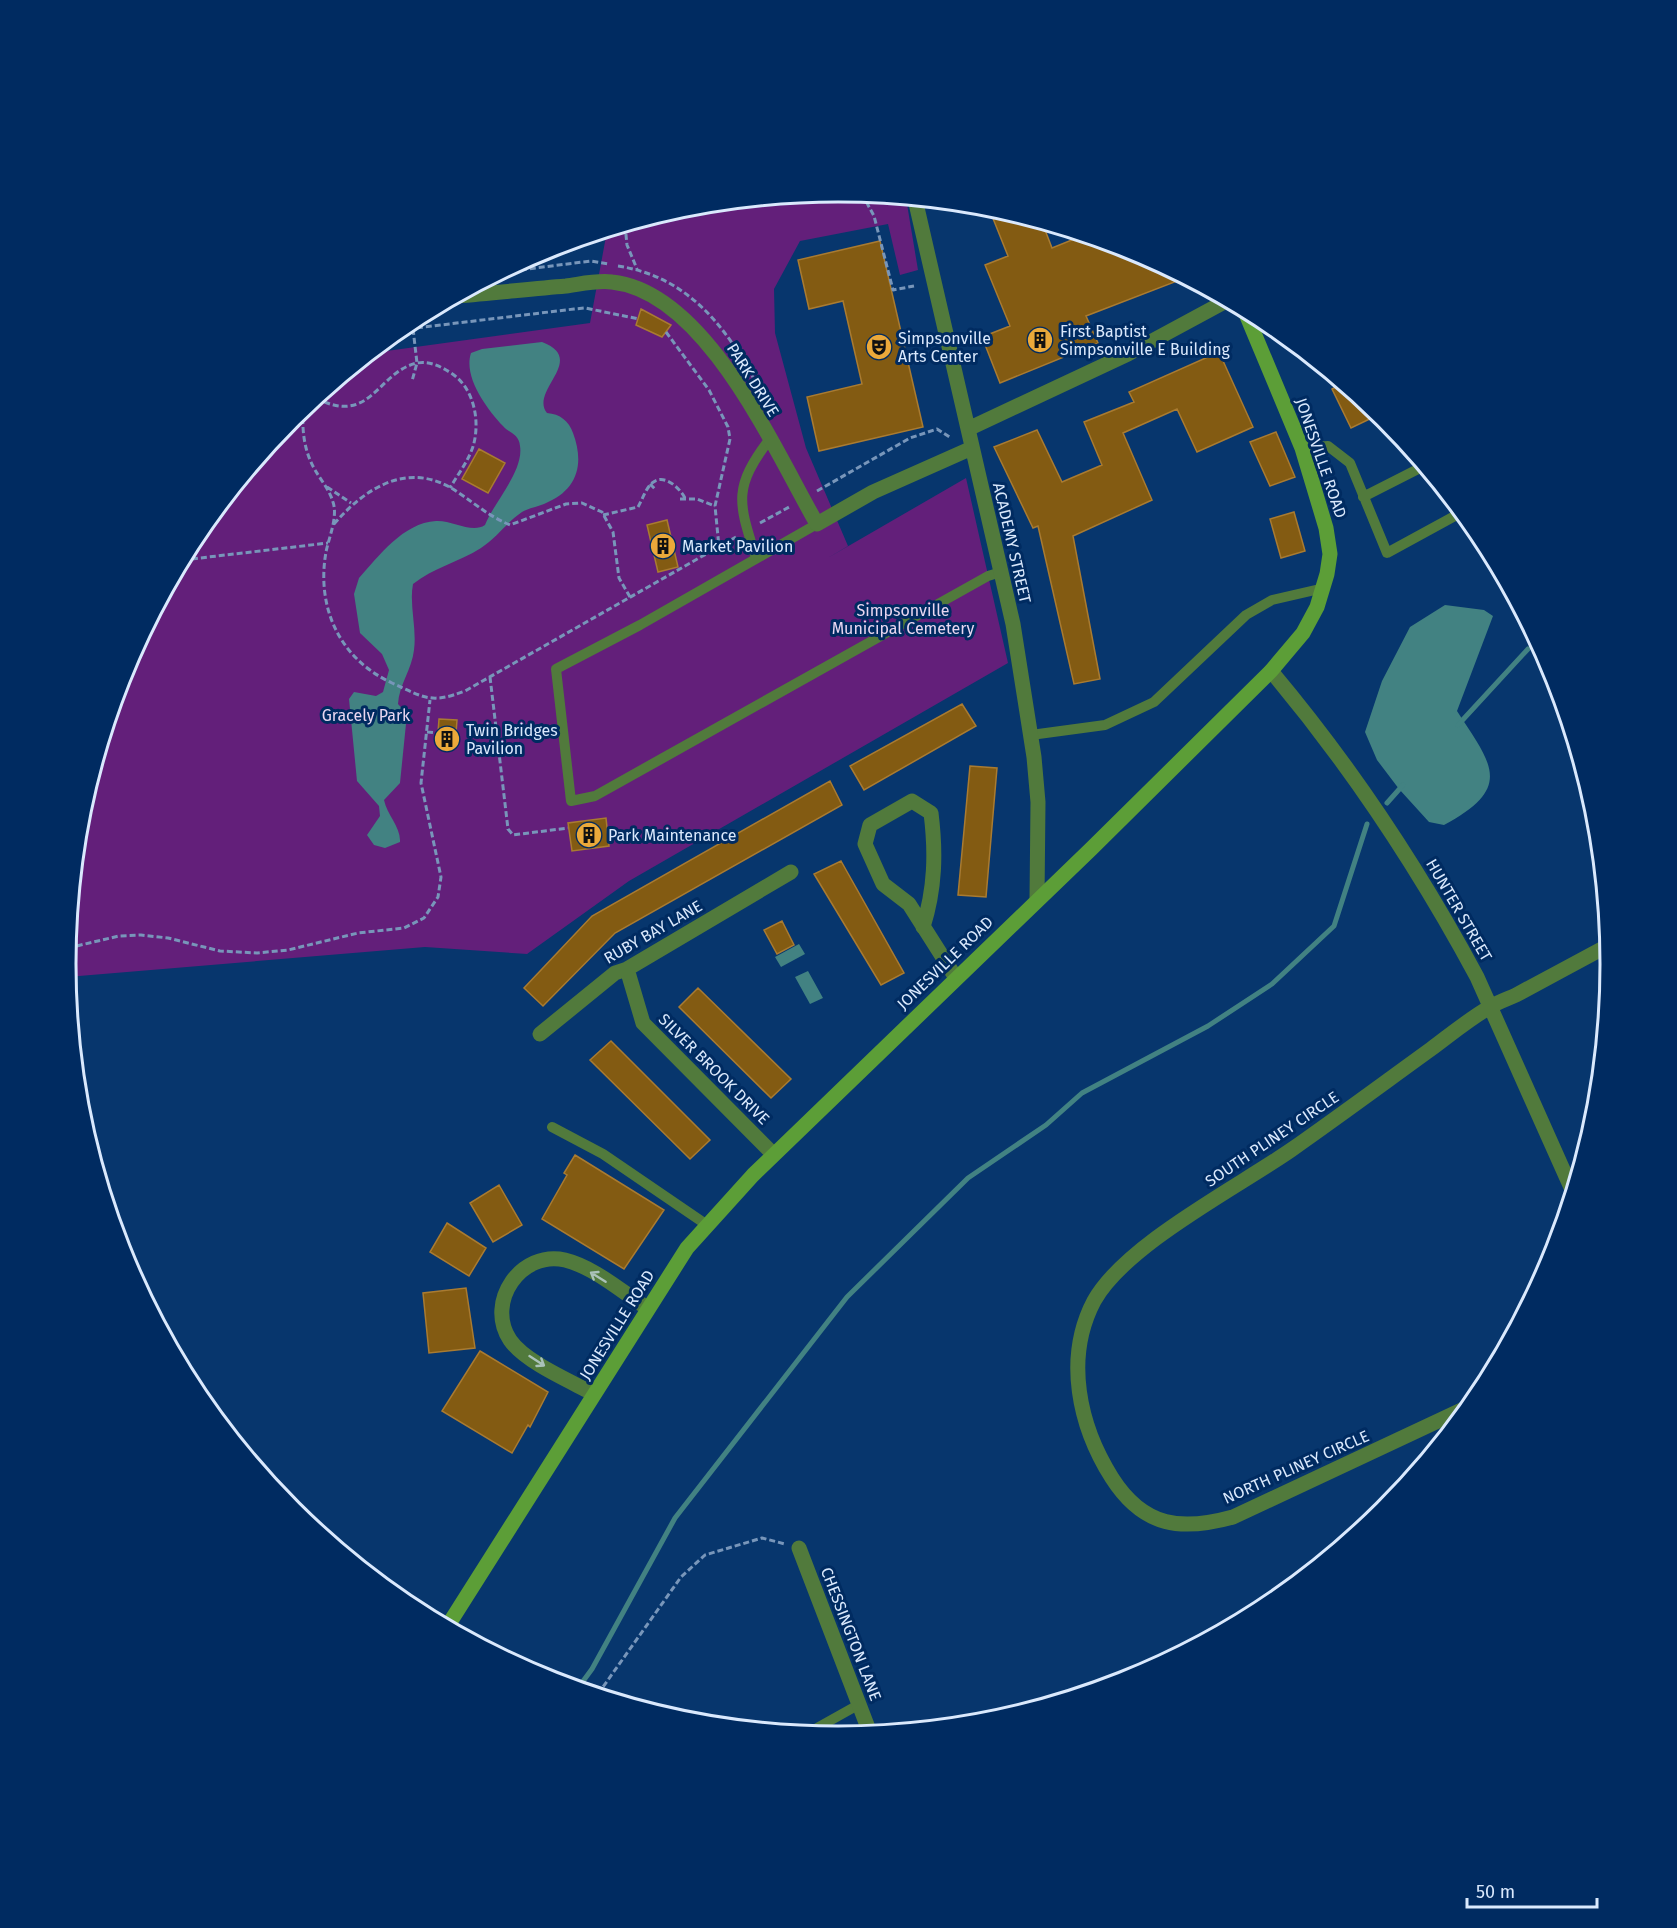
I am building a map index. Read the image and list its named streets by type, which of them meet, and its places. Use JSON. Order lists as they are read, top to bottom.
{
  "streets": {
    "street": [
      "PARK DRIVE",
      "JONESVILLE ROAD",
      "ACADEMY STREET",
      "HUNTER STREET",
      "RUBY BAY LANE",
      "SILVER BROOK DRIVE",
      "SOUTH PLINEY CIRCLE",
      "NORTH PLINEY CIRCLE",
      "CHESSINGTON LANE"
    ]
  },
  "crossings": [
    ["JONESVILLE ROAD", "ACADEMY STREET"],
    ["JONESVILLE ROAD", "HUNTER STREET"],
    ["JONESVILLE ROAD", "SILVER BROOK DRIVE"],
    ["HUNTER STREET", "SOUTH PLINEY CIRCLE"],
    ["RUBY BAY LANE", "SILVER BROOK DRIVE"],
    ["SOUTH PLINEY CIRCLE", "NORTH PLINEY CIRCLE"]
  ],
  "parks": ["Simpsonville Municipal Cemetery", "Gracely Park"],
  "places": {
    "building": [
      "First Baptist Simpsonville E Building",
      "Market Pavilion",
      "Twin Bridges Pavilion",
      "Park Maintenance"
    ],
    "theatre": ["Simpsonville Arts Center"]
  },
  "scale_bar": "50 m"
}
